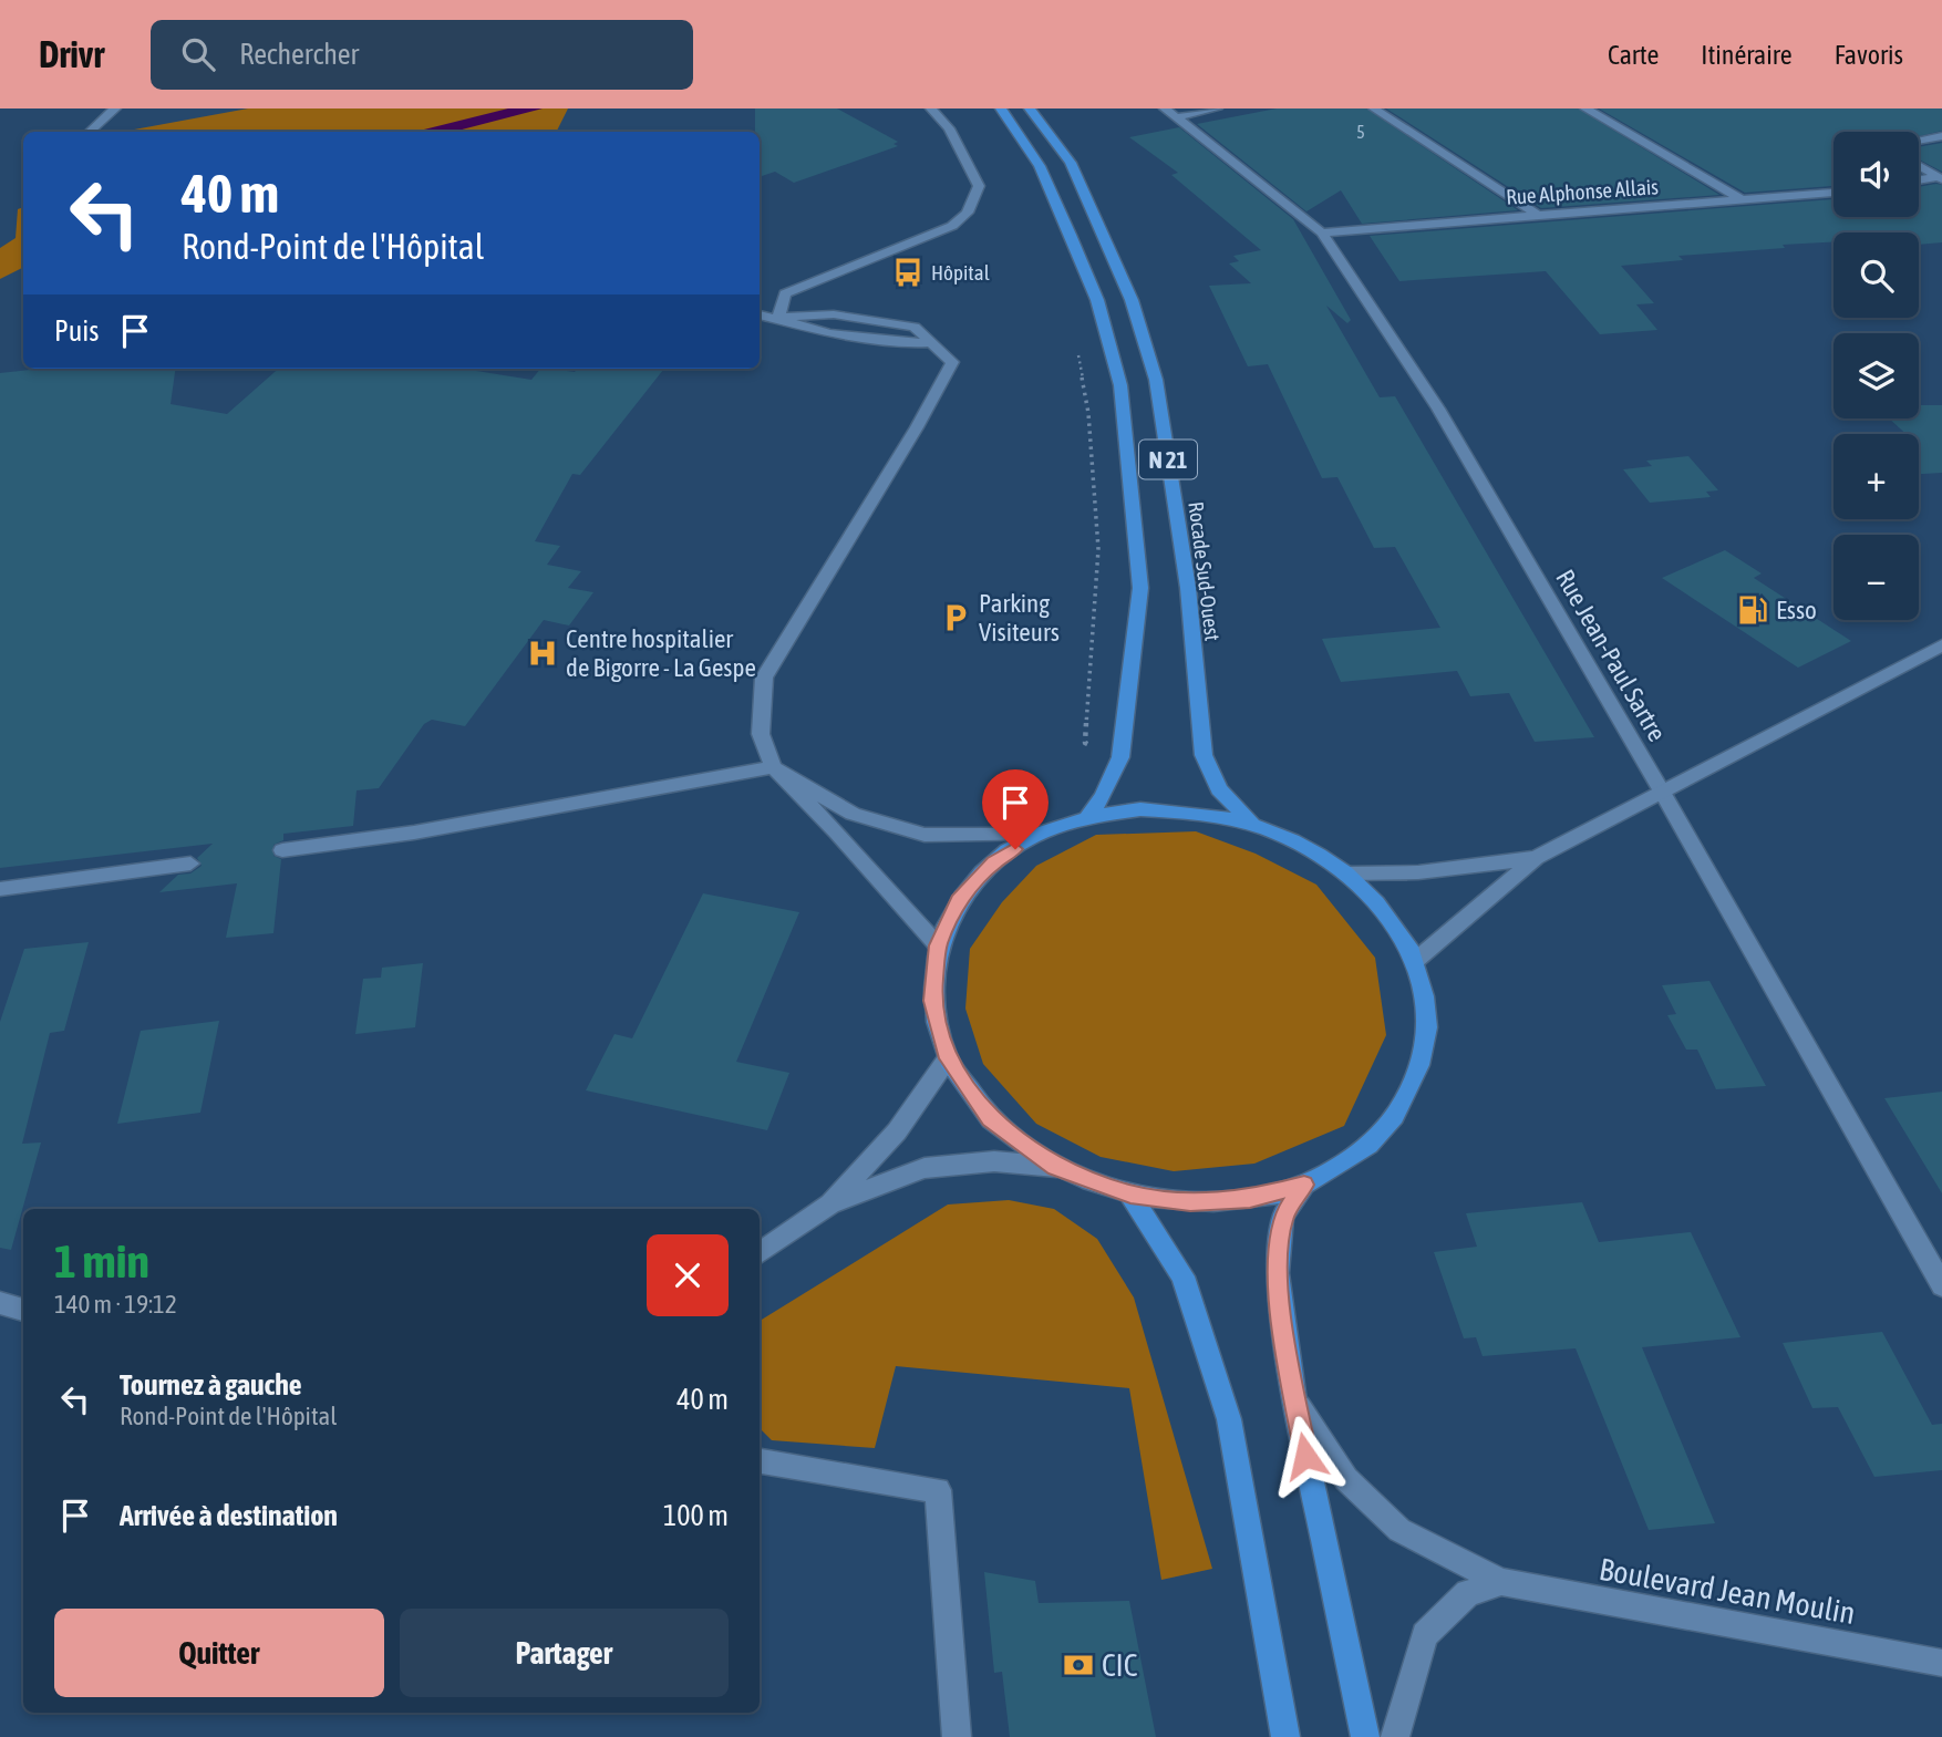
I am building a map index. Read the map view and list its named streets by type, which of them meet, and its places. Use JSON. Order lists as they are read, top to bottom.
{
  "streets": {
    "main road": ["N 21", "Rocade Sud-Ouest"],
    "street": ["Rue Alphonse Allais", "Rue Jean-Paul Sartre", "Boulevard Jean Moulin"]
  },
  "crossings": [
    ["Rue Alphonse Allais", "Rue Jean-Paul Sartre"]
  ],
  "places": {
    "bus stop": ["Hôpital"],
    "fuel station": ["Esso"],
    "parking": ["Parking Visiteurs"],
    "hospital": ["Centre hospitalier de Bigorre - La Gespe"],
    "bank": ["CIC"]
  },
  "house_numbers": ["5"],
  "page": {
    "header": "Drivr",
    "search": "Rechercher",
    "nav": ["Carte", "Itinéraire", "Favoris"],
    "map_buttons": ["+", "−"],
    "turn": ["40 m", "Rond-Point de l'Hôpital"],
    "then": "Puis",
    "heading": ["1 min", "140 m · 19:12"],
    "list": [
      {
        "name": "Tournez à gauche",
        "note": "Rond-Point de l'Hôpital",
        "value": "40 m"
      },
      {
        "name": "Arrivée à destination",
        "value": "100 m"
      }
    ],
    "buttons": ["Quitter", "Partager"]
  }
}
